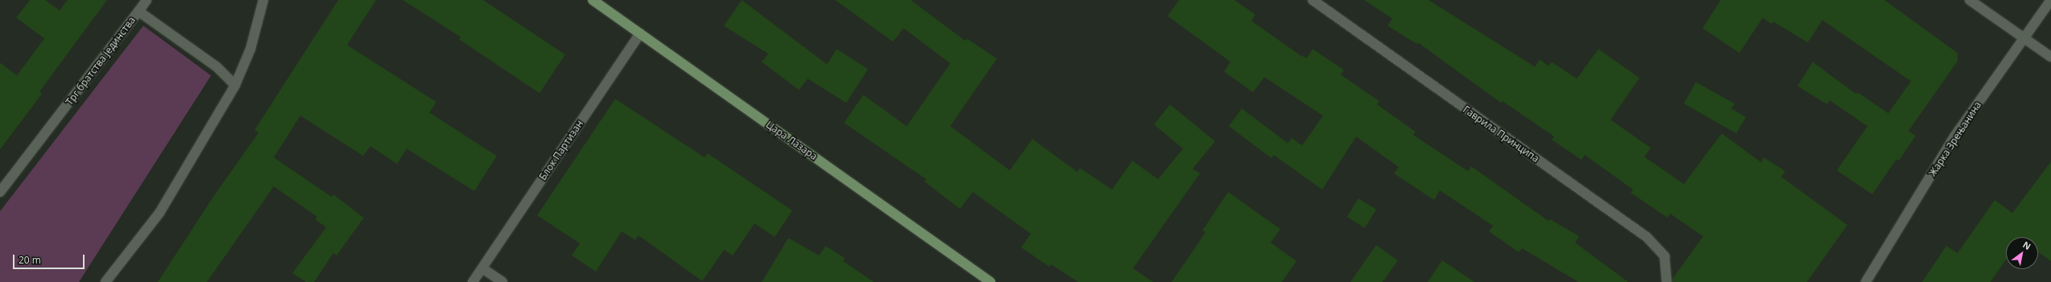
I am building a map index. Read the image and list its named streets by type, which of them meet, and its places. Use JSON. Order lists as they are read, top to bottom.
{
  "streets": {
    "main road": ["Цара Лазара"],
    "street": [
      "Трг братства јединства",
      "Гаврила Принципа",
      "Жарка Зрењанина",
      "Блок Партизан"
    ]
  },
  "crossings": [
    ["Цара Лазара", "Блок Партизан"]
  ],
  "scale_bar": "20 m",
  "north": "top right"
}
